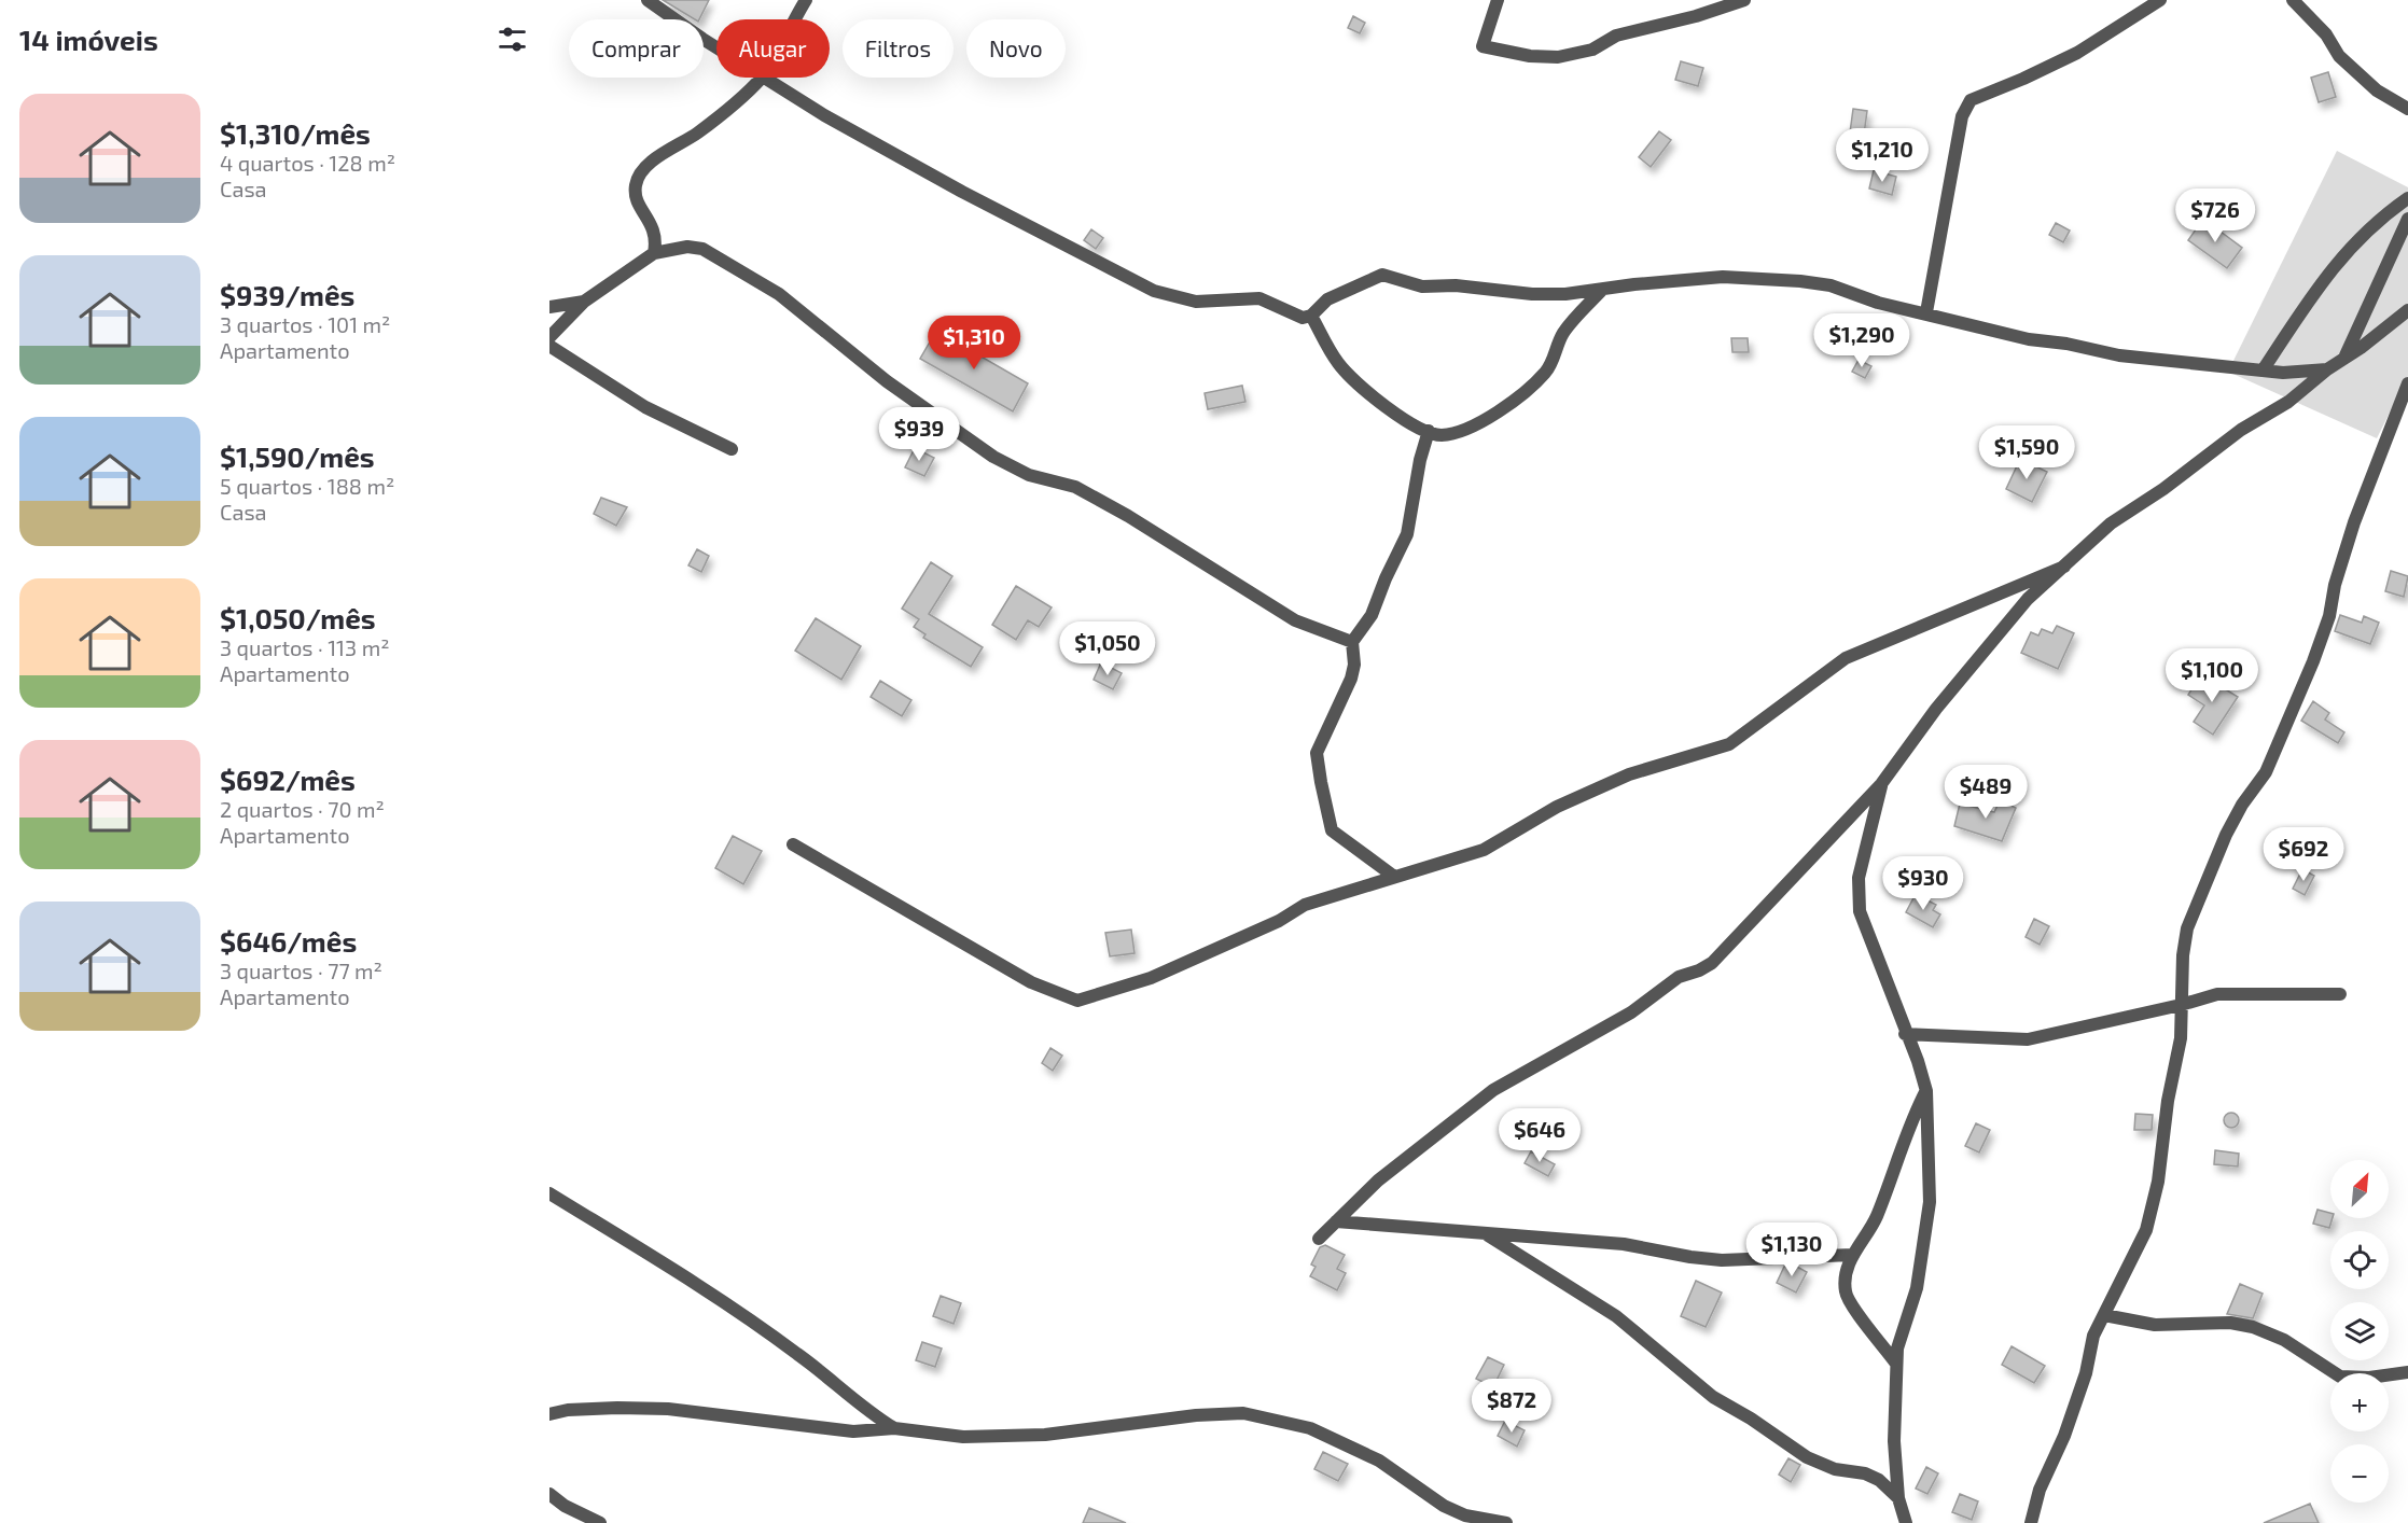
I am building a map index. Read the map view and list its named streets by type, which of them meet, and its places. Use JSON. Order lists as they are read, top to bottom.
{
  "north": "top right",
  "page": {
    "heading": "14 imóveis",
    "chip": [
      "Comprar",
      "Alugar",
      "Filtros",
      "Novo"
    ],
    "list": [
      {
        "name": "$1,310/mês",
        "note": "4 quartos · 128 m² · Casa"
      },
      {
        "name": "$939/mês",
        "note": "3 quartos · 101 m² · Apartamento"
      },
      {
        "name": "$1,590/mês",
        "note": "5 quartos · 188 m² · Casa"
      },
      {
        "name": "$1,050/mês",
        "note": "3 quartos · 113 m² · Apartamento"
      },
      {
        "name": "$692/mês",
        "note": "2 quartos · 70 m² · Apartamento"
      },
      {
        "name": "$646/mês",
        "note": "3 quartos · 77 m² · Apartamento"
      }
    ],
    "price": [
      "$1,210",
      "$726",
      "$1,290",
      "$1,310",
      "$939",
      "$1,590",
      "$1,050",
      "$1,100",
      "$489",
      "$692",
      "$930",
      "$646",
      "$1,130",
      "$872"
    ],
    "map_buttons": ["+", "−"]
  }
}
